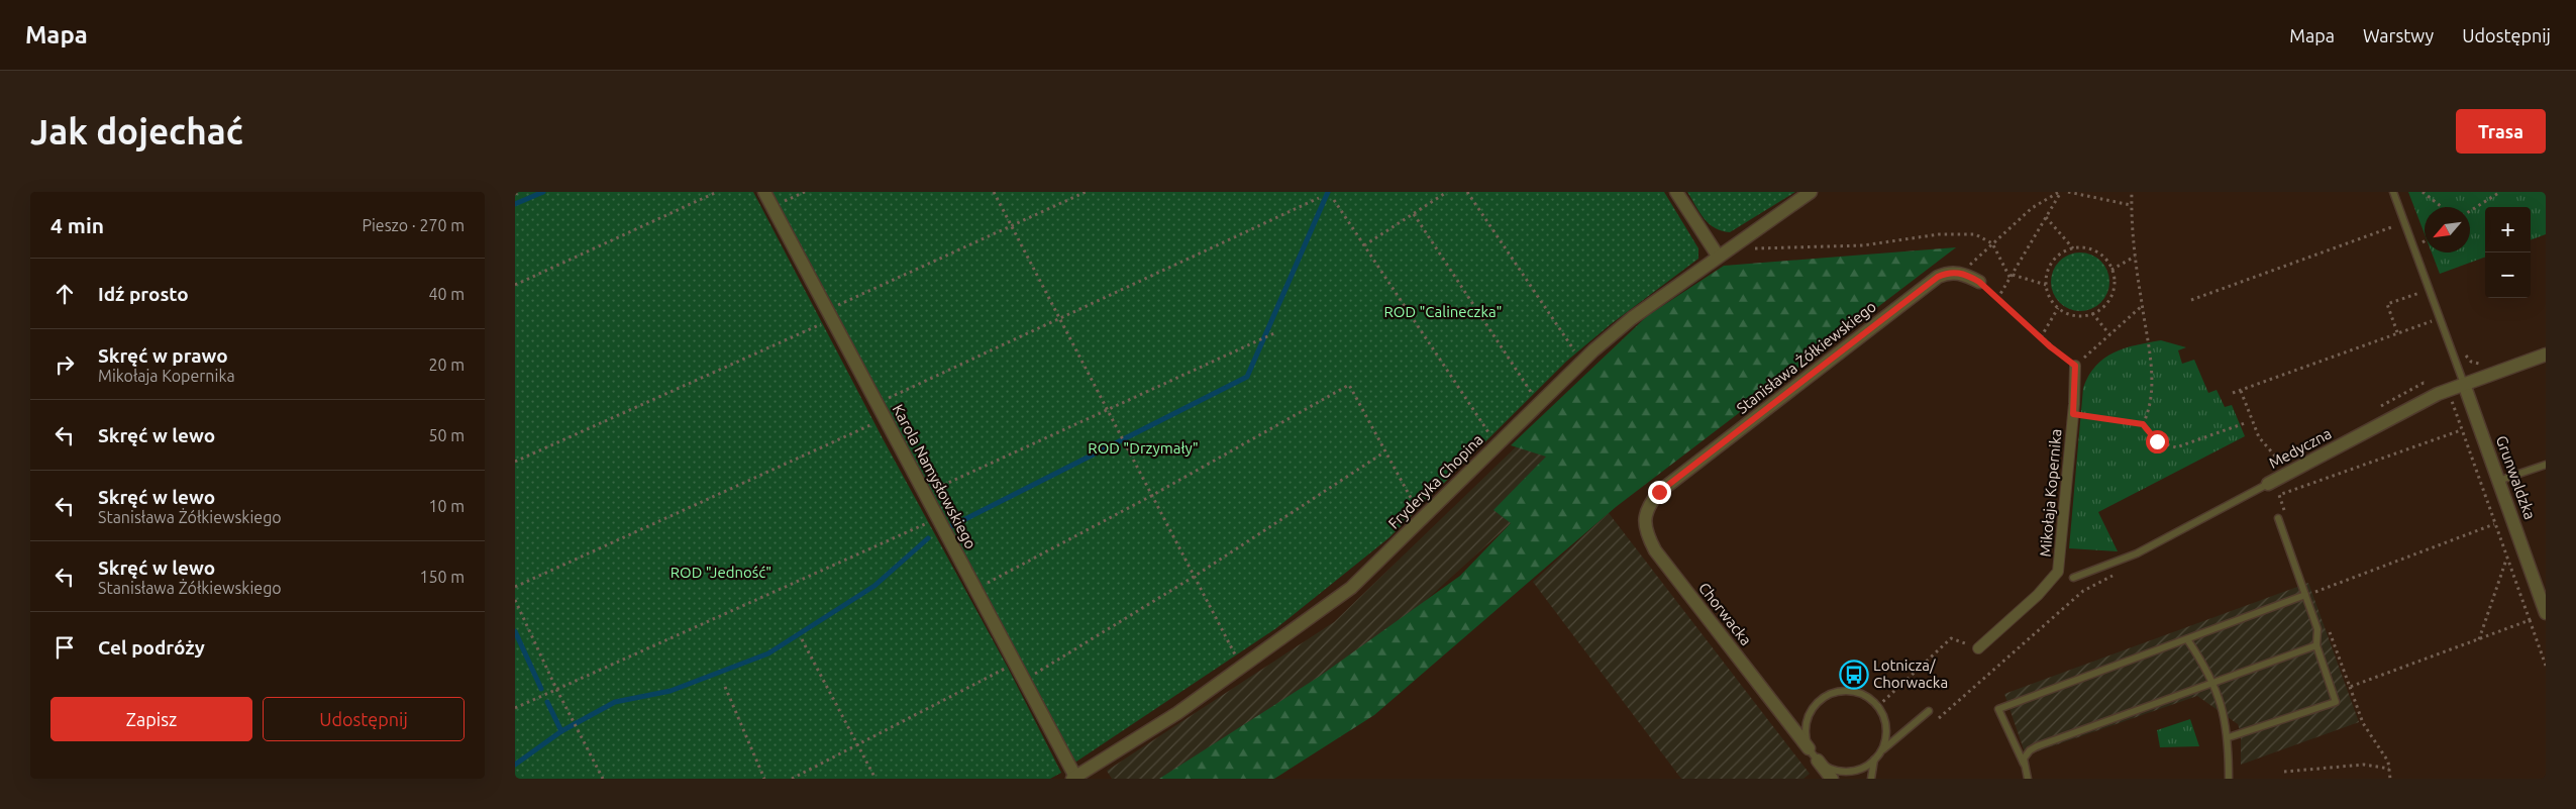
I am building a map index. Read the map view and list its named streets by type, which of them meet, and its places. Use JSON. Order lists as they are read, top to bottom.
{
  "streets": {
    "street": [
      "Stanisława Żółkiewskiego",
      "Medyczna",
      "Karola Namysłowskiego",
      "Grunwaldzka",
      "Fryderyka Chopina",
      "Mikołaja Kopernika",
      "Chorwacka"
    ]
  },
  "crossings": [
    ["Stanisława Żółkiewskiego", "Chorwacka"],
    ["Medyczna", "Grunwaldzka"],
    ["Karola Namysłowskiego", "Fryderyka Chopina"]
  ],
  "parks": ["ROD \"Calineczka\"", "ROD \"Drzymały\"", "ROD \"Jedność\""],
  "places": {
    "bus stop": ["Lotnicza/ Chorwacka"]
  },
  "north": "bottom left",
  "page": {
    "header": "Mapa",
    "nav": ["Mapa", "Warstwy", "Udostępnij"],
    "buttons": [
      "Trasa",
      ["Zapisz", "Udostępnij"]
    ],
    "title": "Jak dojechać",
    "heading": ["4 min", "Pieszo · 270 m"],
    "map_buttons": ["+", "−"],
    "list": [
      ["Idź prosto", "40 m"],
      ["Skręć w prawo", "Mikołaja Kopernika", "20 m"],
      ["Skręć w lewo", "50 m"],
      ["Skręć w lewo", "Stanisława Żółkiewskiego", "10 m"],
      ["Skręć w lewo", "Stanisława Żółkiewskiego", "150 m"],
      "Cel podróży"
    ]
  }
}
